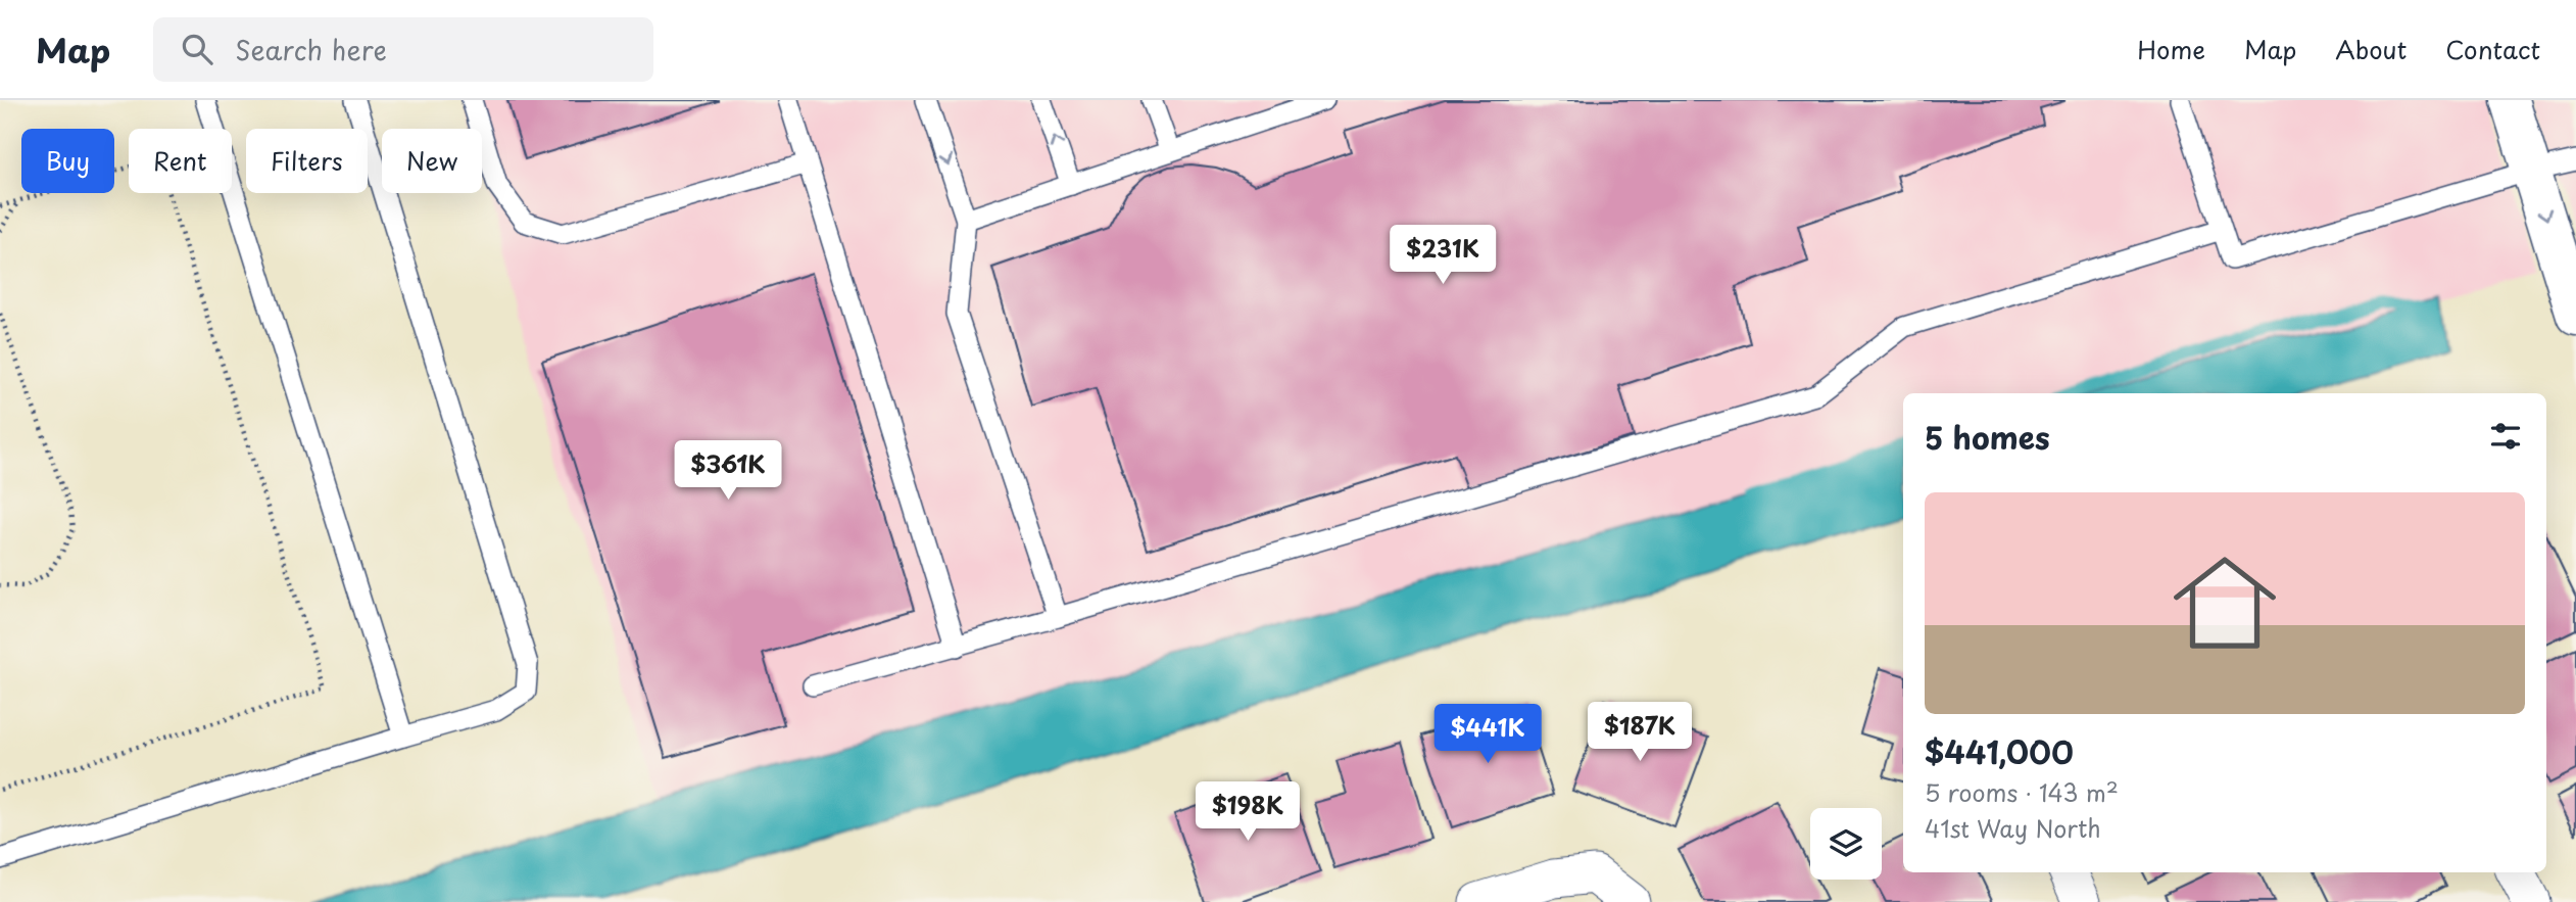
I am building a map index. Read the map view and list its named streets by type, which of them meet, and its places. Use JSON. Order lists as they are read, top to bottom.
{
  "page": {
    "header": "Map",
    "search": "Search here",
    "nav": [
      "Home",
      "Map",
      "About",
      "Contact"
    ],
    "chip": [
      "Buy",
      "Rent",
      "Filters",
      "New"
    ],
    "price": [
      "$231K",
      "$361K",
      "$187K",
      "$441K",
      "$198K"
    ],
    "heading": "5 homes",
    "list": [
      {
        "name": "$441,000",
        "note": "5 rooms · 143 m² · 41st Way North"
      }
    ]
  }
}
